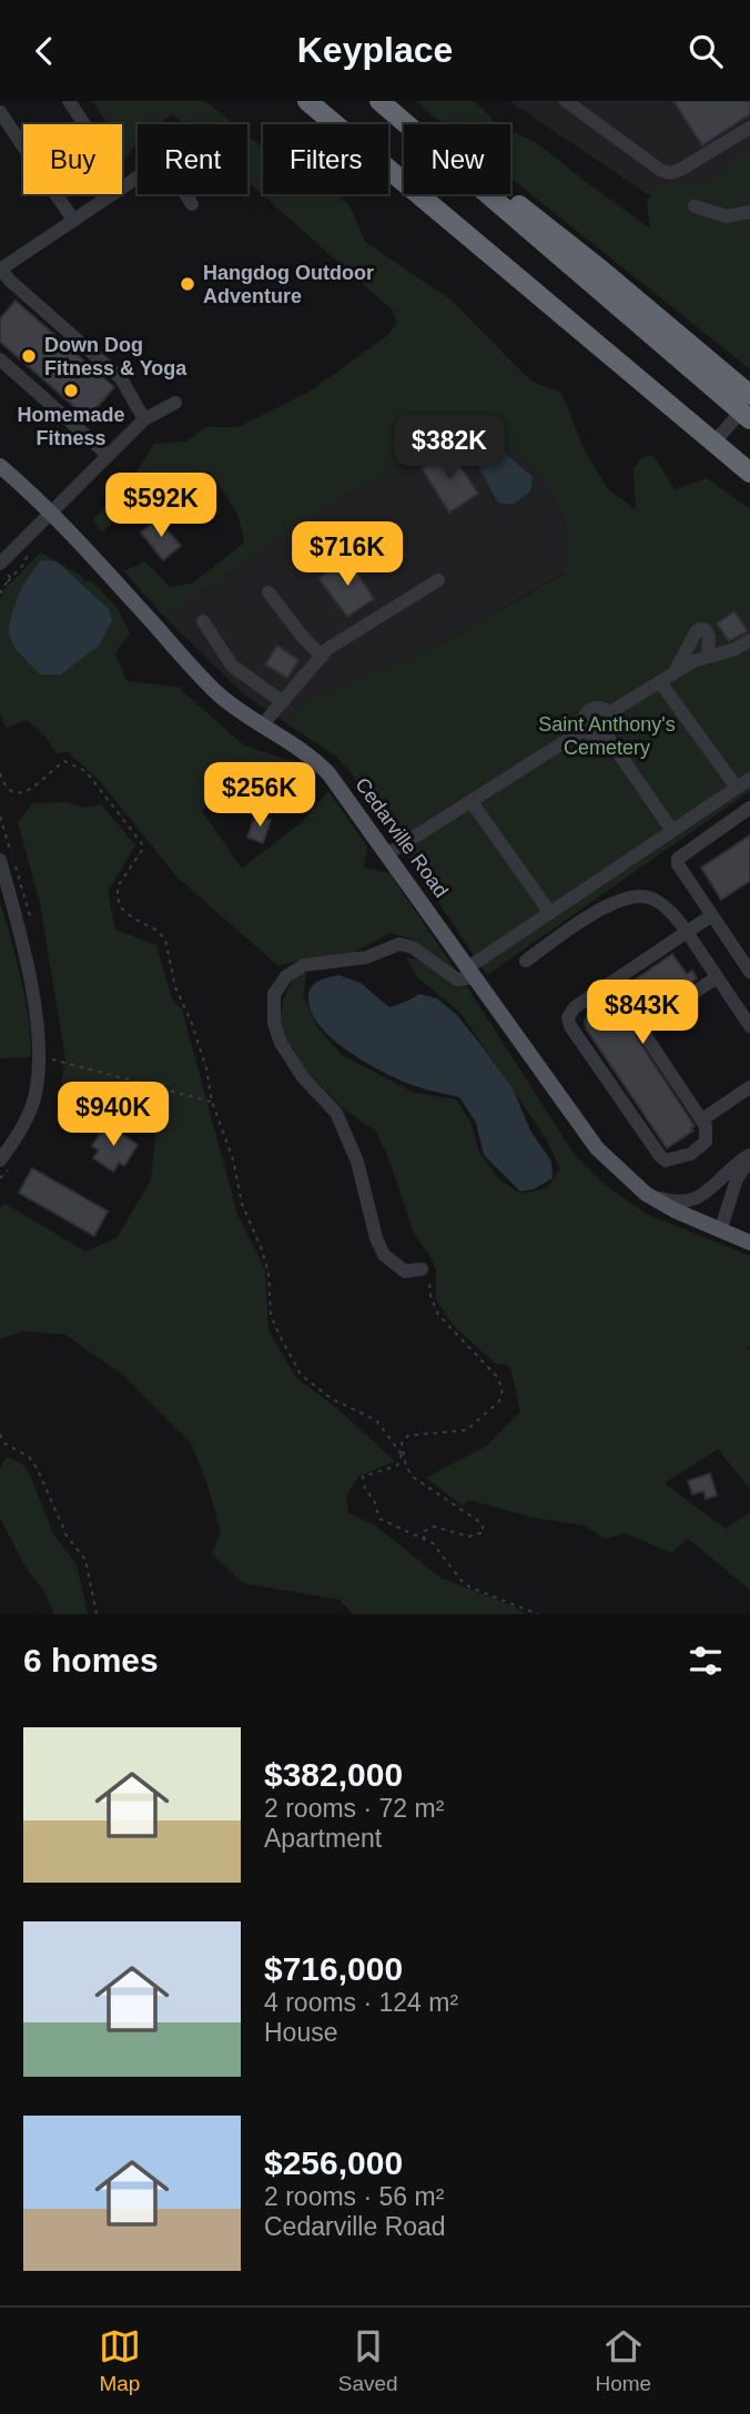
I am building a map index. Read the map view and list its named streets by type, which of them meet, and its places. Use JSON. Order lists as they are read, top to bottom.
{
  "streets": {
    "main road": ["Cedarville Road"]
  },
  "parks": ["Saint Anthony's Cemetery"],
  "places": ["Hangdog Outdoor Adventure", "Down Dog Fitness & Yoga", "Homemade Fitness"],
  "page": {
    "header": "Keyplace",
    "chip": [
      "Buy",
      "Rent",
      "Filters",
      "New"
    ],
    "price": [
      "$382K",
      "$592K",
      "$716K",
      "$256K",
      "$843K",
      "$940K"
    ],
    "heading": "6 homes",
    "list": [
      {
        "name": "$382,000",
        "note": "2 rooms · 72 m² · Apartment"
      },
      {
        "name": "$716,000",
        "note": "4 rooms · 124 m² · House"
      },
      {
        "name": "$256,000",
        "note": "2 rooms · 56 m² · Cedarville Road"
      }
    ],
    "tabs": ["Map", "Saved", "Home"]
  }
}
